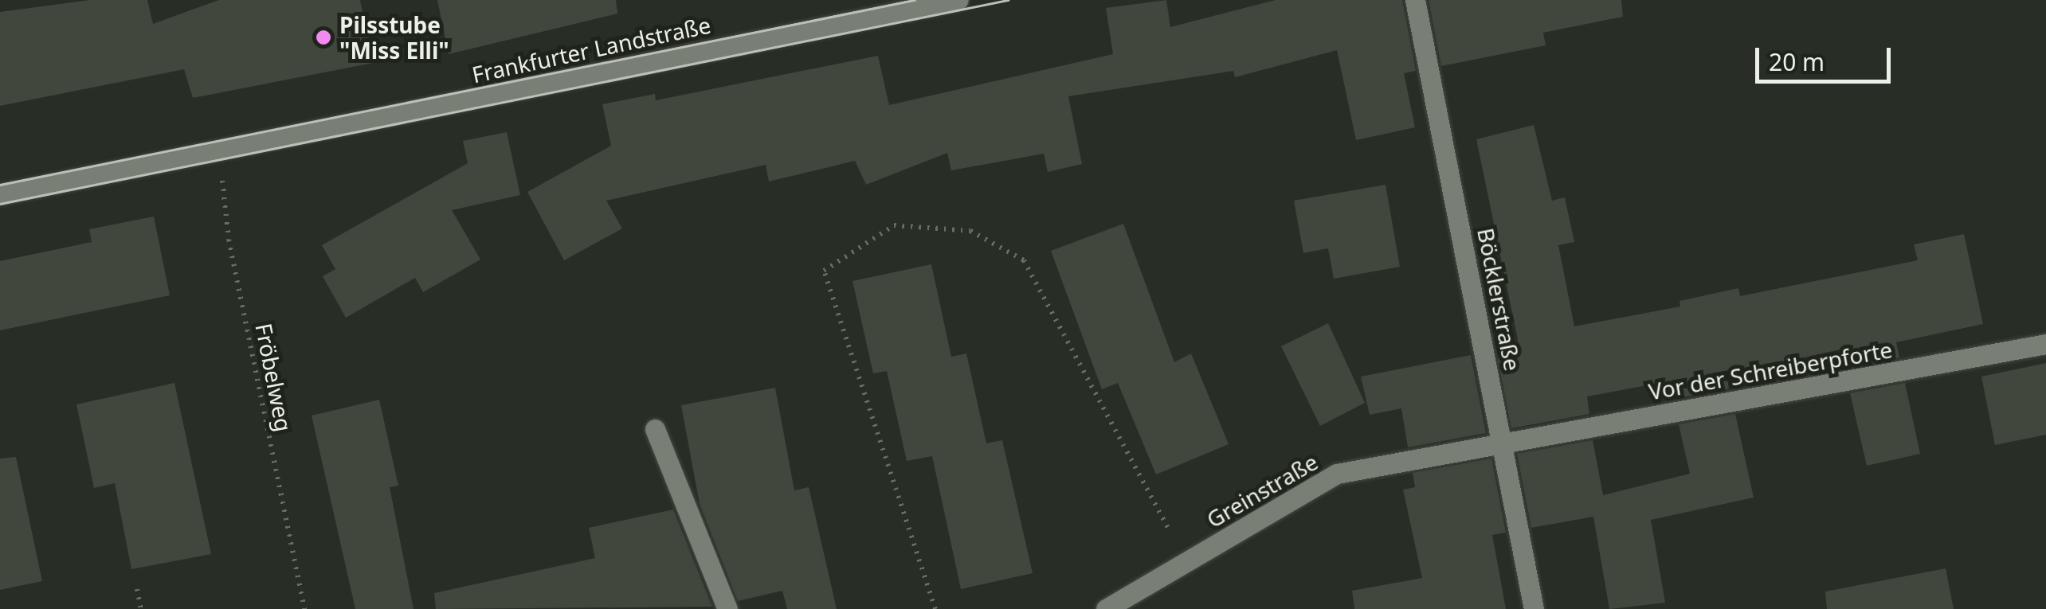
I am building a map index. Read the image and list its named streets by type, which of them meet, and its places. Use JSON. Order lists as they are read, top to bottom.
{
  "streets": {
    "street": [
      "Frankfurter Landstraße",
      "Böcklerstraße",
      "Vor der Schreiberpforte",
      "Greinstraße"
    ],
    "path": ["Fröbelweg"]
  },
  "crossings": [
    ["Frankfurter Landstraße", "Fröbelweg"],
    ["Böcklerstraße", "Vor der Schreiberpforte"],
    ["Böcklerstraße", "Greinstraße"],
    ["Vor der Schreiberpforte", "Greinstraße"]
  ],
  "places": ["Pilsstube \"Miss Elli\""],
  "scale_bar": "20 m"
}
